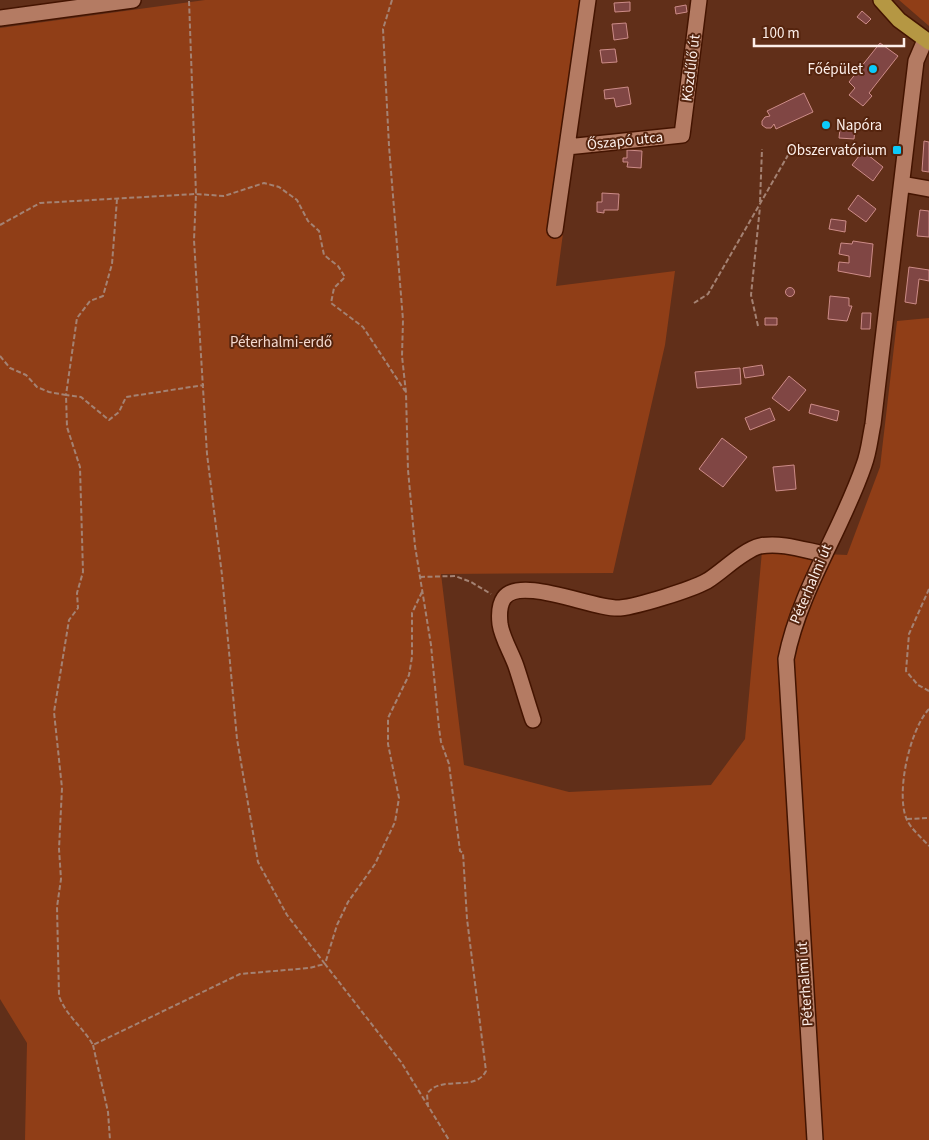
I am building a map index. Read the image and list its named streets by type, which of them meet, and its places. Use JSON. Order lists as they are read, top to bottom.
{
  "streets": {
    "street": ["Közdűlő út", "Őszapó utca", "Péterhalmi út"]
  },
  "crossings": [
    ["Közdűlő út", "Őszapó utca"]
  ],
  "parks": ["Péterhalmi-erdő"],
  "places": {
    "other": ["Főépület", "Napóra"],
    "transit": ["Obszervatórium"]
  },
  "scale_bar": "100 m"
}
